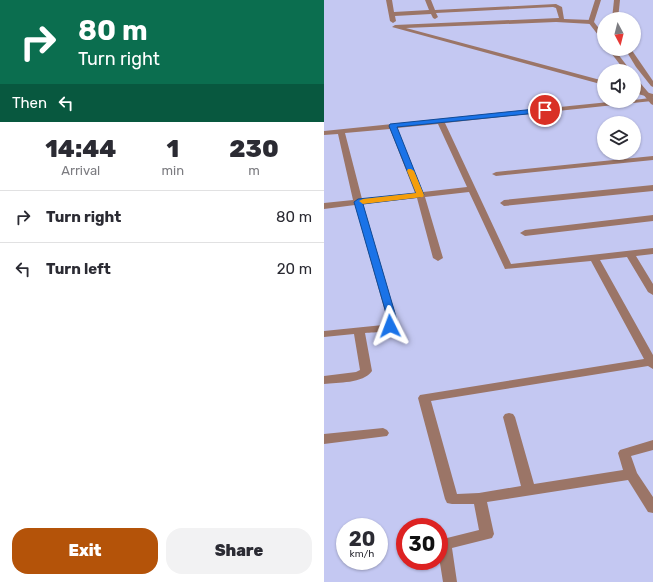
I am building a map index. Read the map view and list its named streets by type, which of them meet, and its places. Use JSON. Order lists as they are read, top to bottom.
{
  "north": "bottom",
  "page": {
    "turn": ["80 m", "Turn right"],
    "then": "Then",
    "eta": [
      "14:44",
      "Arrival",
      "1",
      "min",
      "230",
      "m"
    ],
    "list": [
      {
        "name": "Turn right",
        "value": "80 m"
      },
      {
        "name": "Turn left",
        "value": "20 m"
      }
    ],
    "speed": "20 km/h",
    "limit": "30",
    "buttons": ["Exit", "Share"]
  }
}
